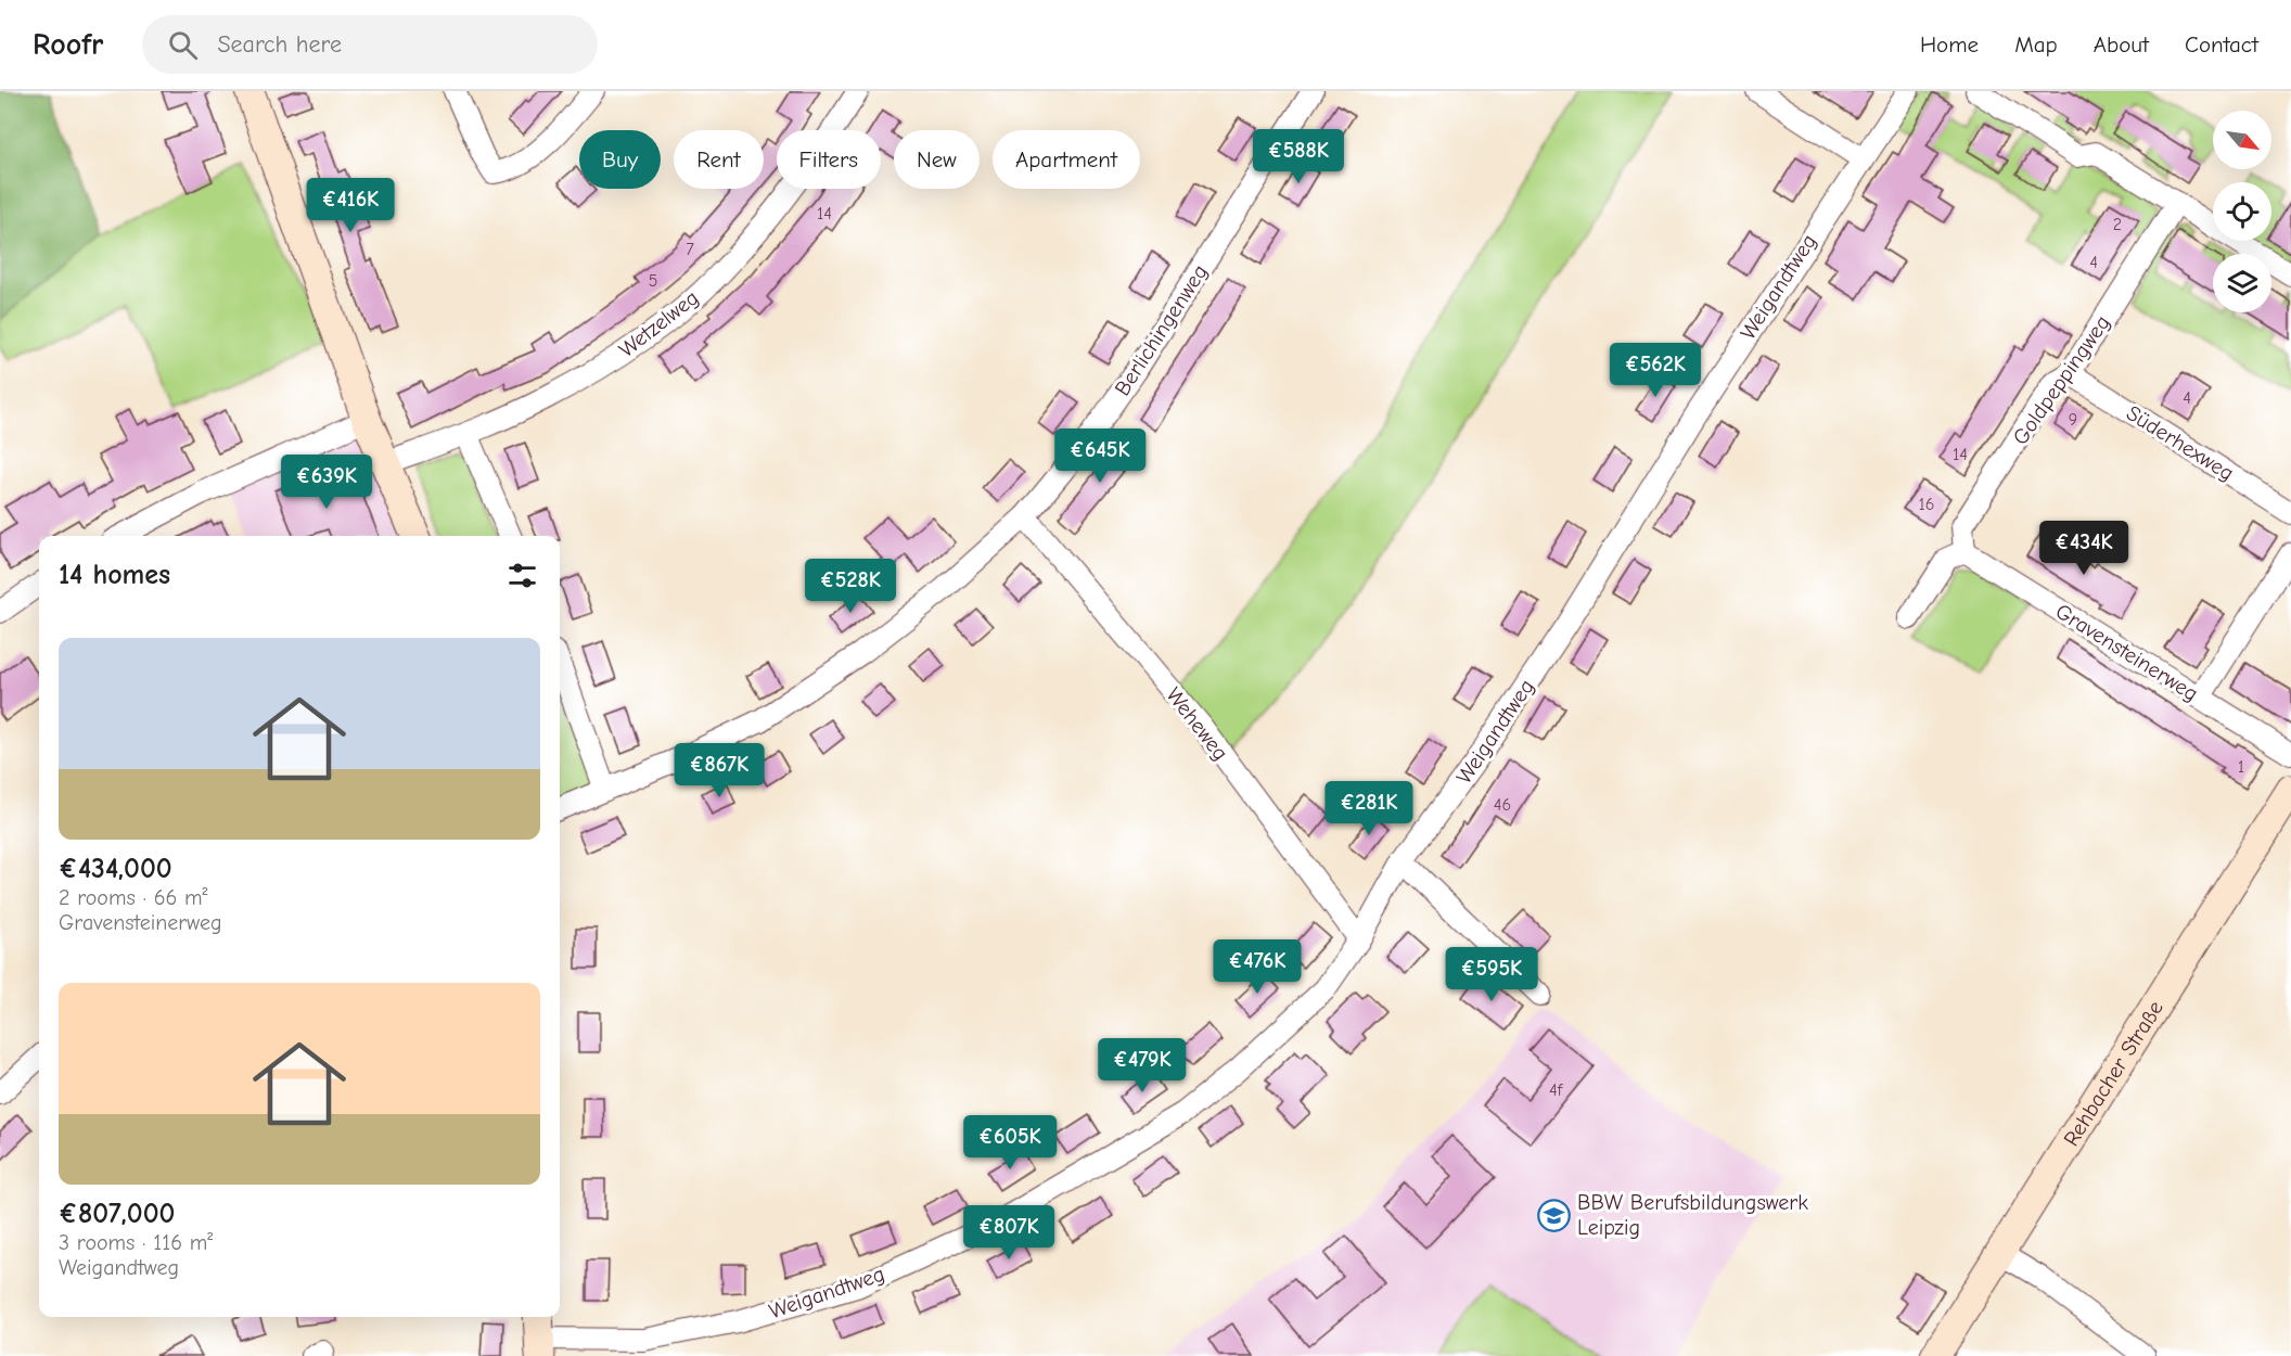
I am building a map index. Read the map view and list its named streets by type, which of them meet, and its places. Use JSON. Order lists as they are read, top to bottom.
{
  "streets": {
    "street": [
      "Weigandtweg",
      "Wetzelweg",
      "Berlichingenweg",
      "Goldpeppingweg",
      "Süderhexweg",
      "Gravensteinerweg",
      "Weheweg",
      "Rehbacher Straße"
    ]
  },
  "crossings": [
    ["Weigandtweg", "Weheweg"],
    ["Berlichingenweg", "Weheweg"],
    ["Goldpeppingweg", "Süderhexweg"],
    ["Goldpeppingweg", "Gravensteinerweg"]
  ],
  "places": {
    "school or university": ["BBW Berufsbildungswerk Leipzig"]
  },
  "house_numbers": [
    "14",
    "2",
    "7",
    "4",
    "5",
    "4",
    "9",
    "14",
    "16",
    "1",
    "46",
    "4f"
  ],
  "north": "bottom right",
  "page": {
    "header": "Roofr",
    "search": "Search here",
    "nav": [
      "Home",
      "Map",
      "About",
      "Contact"
    ],
    "price": [
      "€588K",
      "€416K",
      "€562K",
      "€645K",
      "€639K",
      "€434K",
      "€528K",
      "€867K",
      "€281K",
      "€476K",
      "€595K",
      "€479K",
      "€605K",
      "€807K"
    ],
    "chip": [
      "Buy",
      "Rent",
      "Filters",
      "New",
      "Apartment"
    ],
    "heading": "14 homes",
    "list": [
      {
        "name": "€434,000",
        "note": "2 rooms · 66 m² · Gravensteinerweg"
      },
      {
        "name": "€807,000",
        "note": "3 rooms · 116 m² · Weigandtweg"
      }
    ]
  }
}
